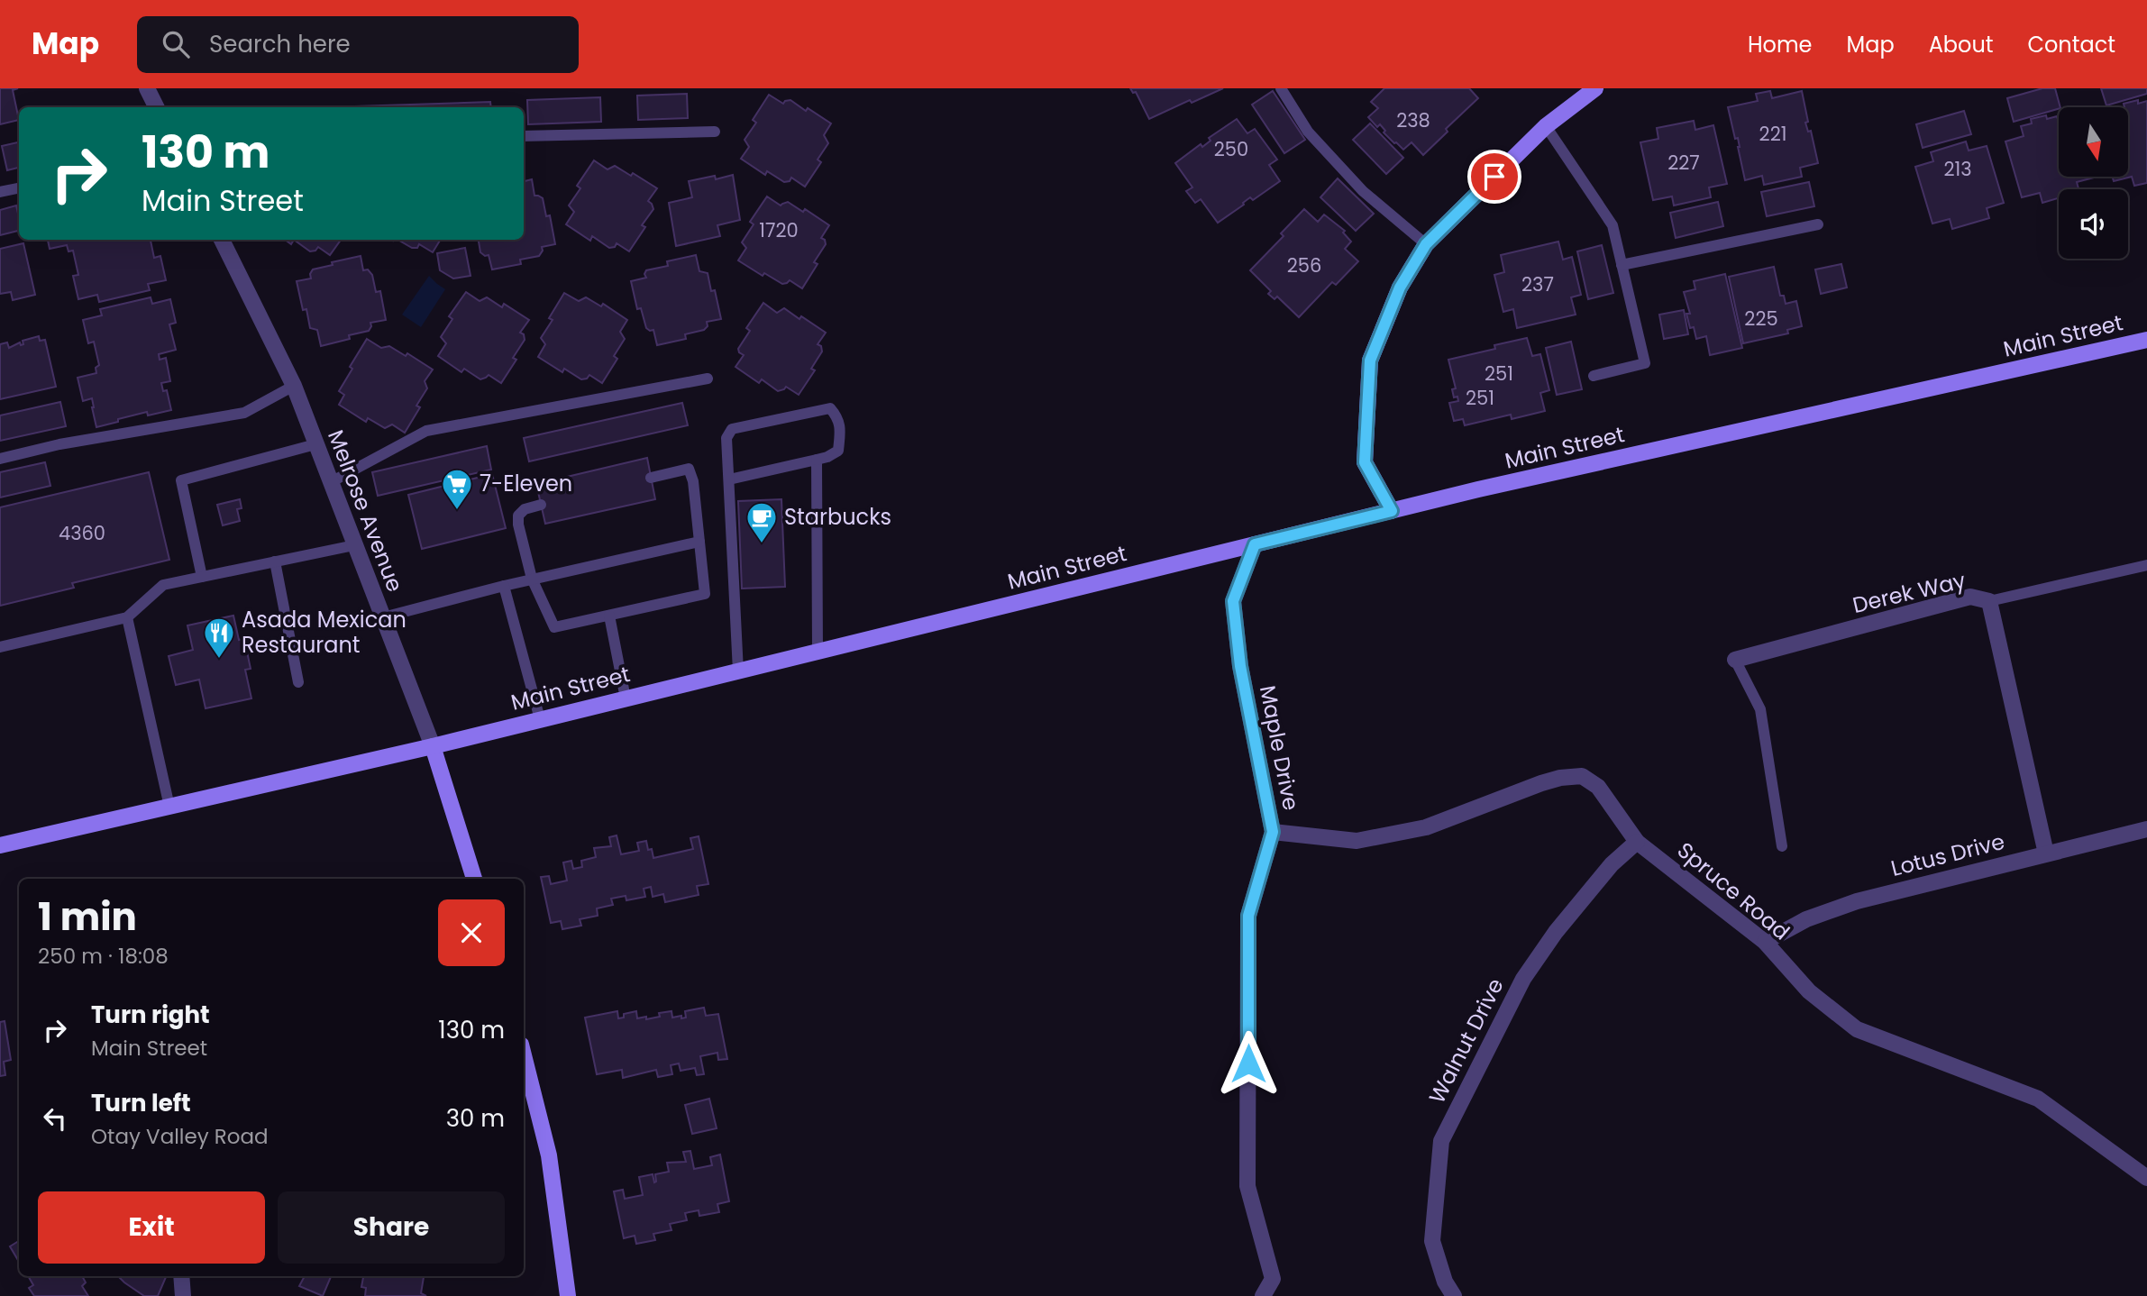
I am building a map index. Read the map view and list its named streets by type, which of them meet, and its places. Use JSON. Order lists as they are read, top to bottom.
{
  "streets": {
    "main road": ["Main Street", "Melrose Avenue"],
    "street": [
      "Derek Way",
      "Maple Drive",
      "Lotus Drive",
      "Spruce Road",
      "Walnut Drive"
    ]
  },
  "crossings": [
    ["Main Street", "Melrose Avenue"],
    ["Main Street", "Maple Drive"],
    ["Derek Way", "Lotus Drive"],
    ["Maple Drive", "Spruce Road"],
    ["Lotus Drive", "Spruce Road"],
    ["Spruce Road", "Walnut Drive"]
  ],
  "places": {
    "supermarket": ["7-Eleven"],
    "cafe": ["Starbucks"],
    "restaurant": ["Asada Mexican Restaurant"]
  },
  "house_numbers": [
    "238",
    "221",
    "250",
    "227",
    "213",
    "1720",
    "256",
    "237",
    "225",
    "251",
    "251",
    "4360"
  ],
  "north": "bottom",
  "page": {
    "header": "Map",
    "search": "Search here",
    "nav": [
      "Home",
      "Map",
      "About",
      "Contact"
    ],
    "turn": ["130 m", "Main Street"],
    "heading": ["1 min", "250 m · 18:08"],
    "list": [
      {
        "name": "Turn right",
        "note": "Main Street",
        "value": "130 m"
      },
      {
        "name": "Turn left",
        "note": "Otay Valley Road",
        "value": "30 m"
      }
    ],
    "buttons": ["Exit", "Share"]
  }
}
